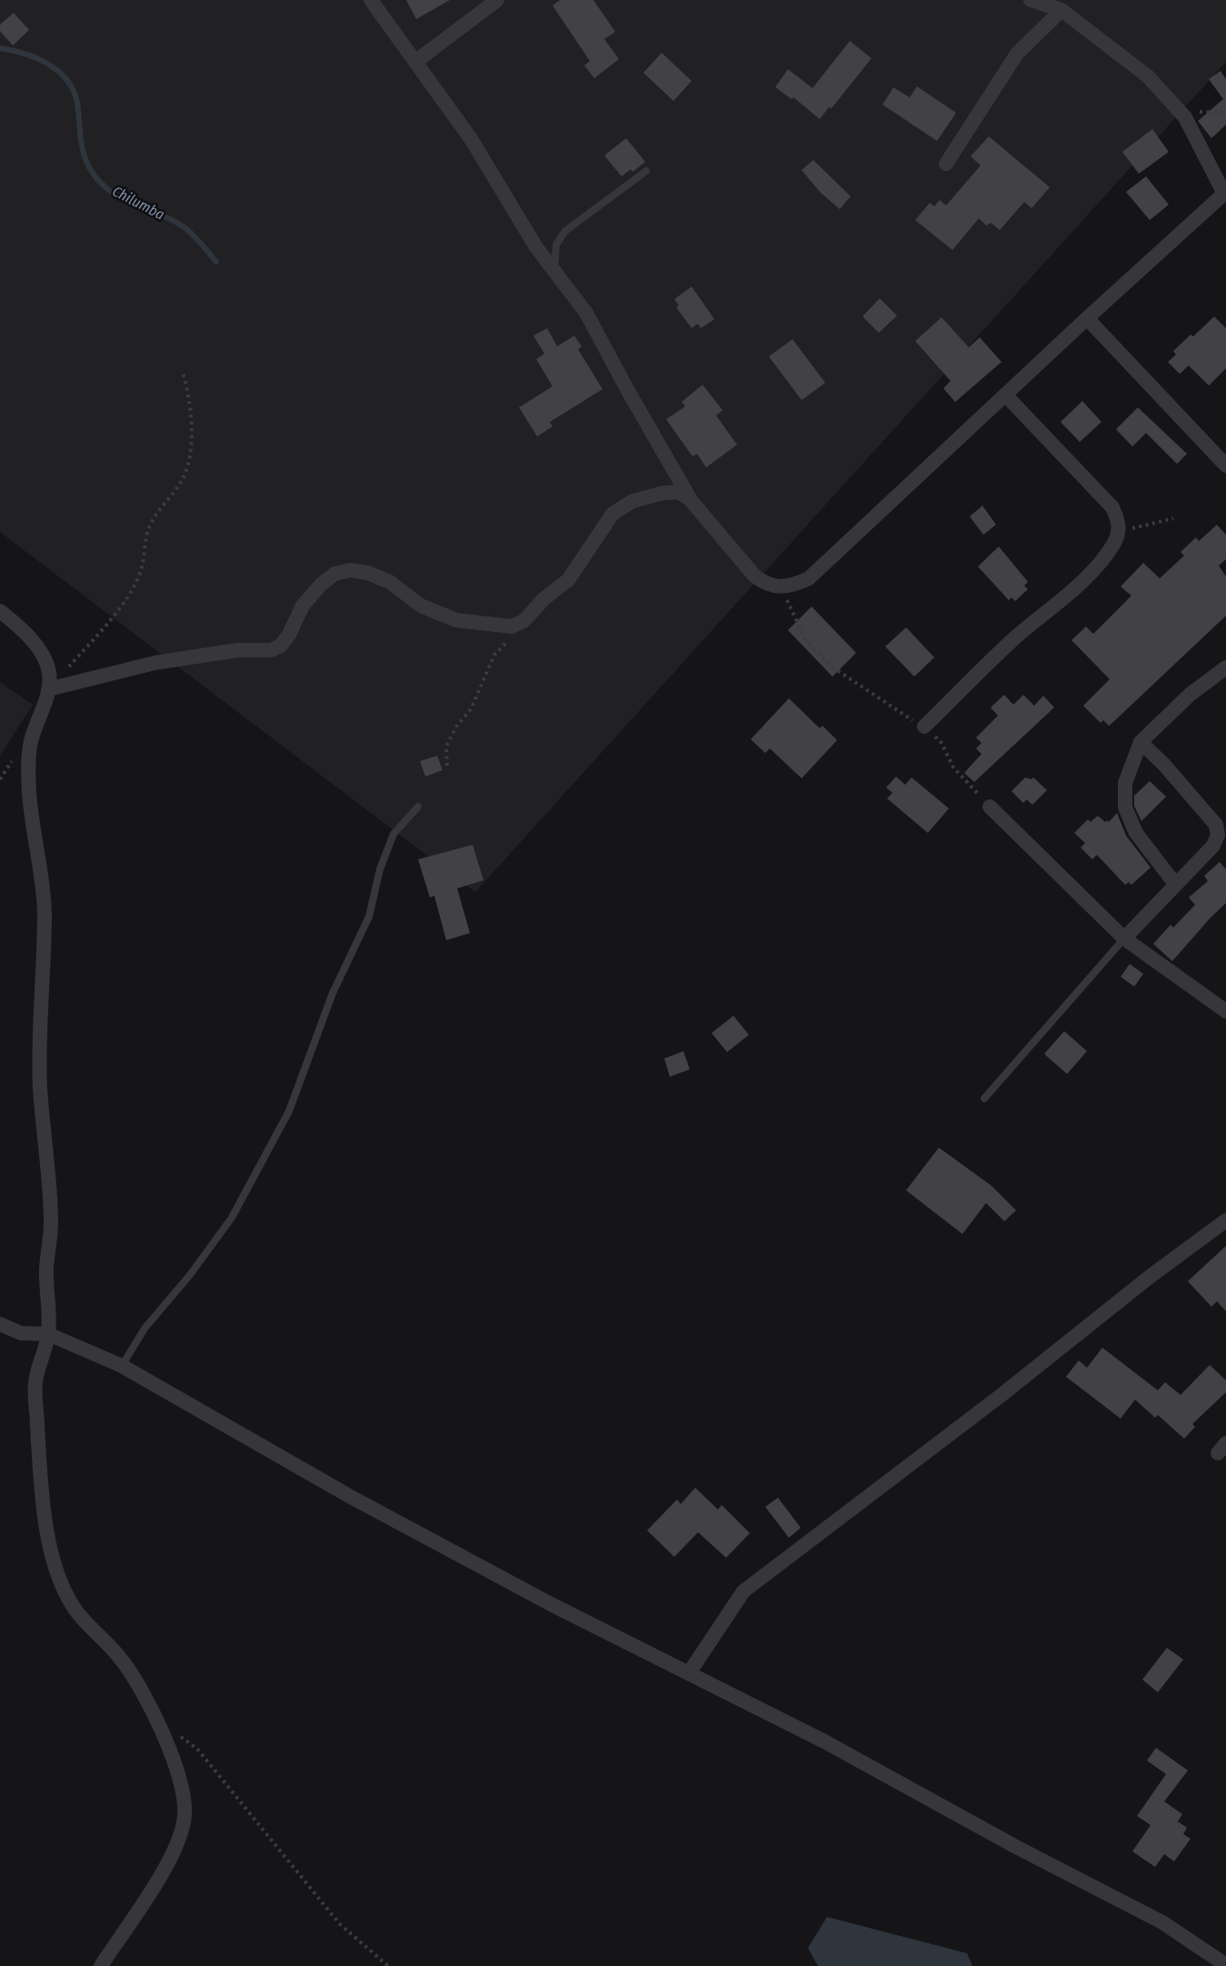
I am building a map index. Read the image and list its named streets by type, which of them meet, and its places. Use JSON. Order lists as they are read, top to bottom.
{
  "water": ["Chilumba"]
}
